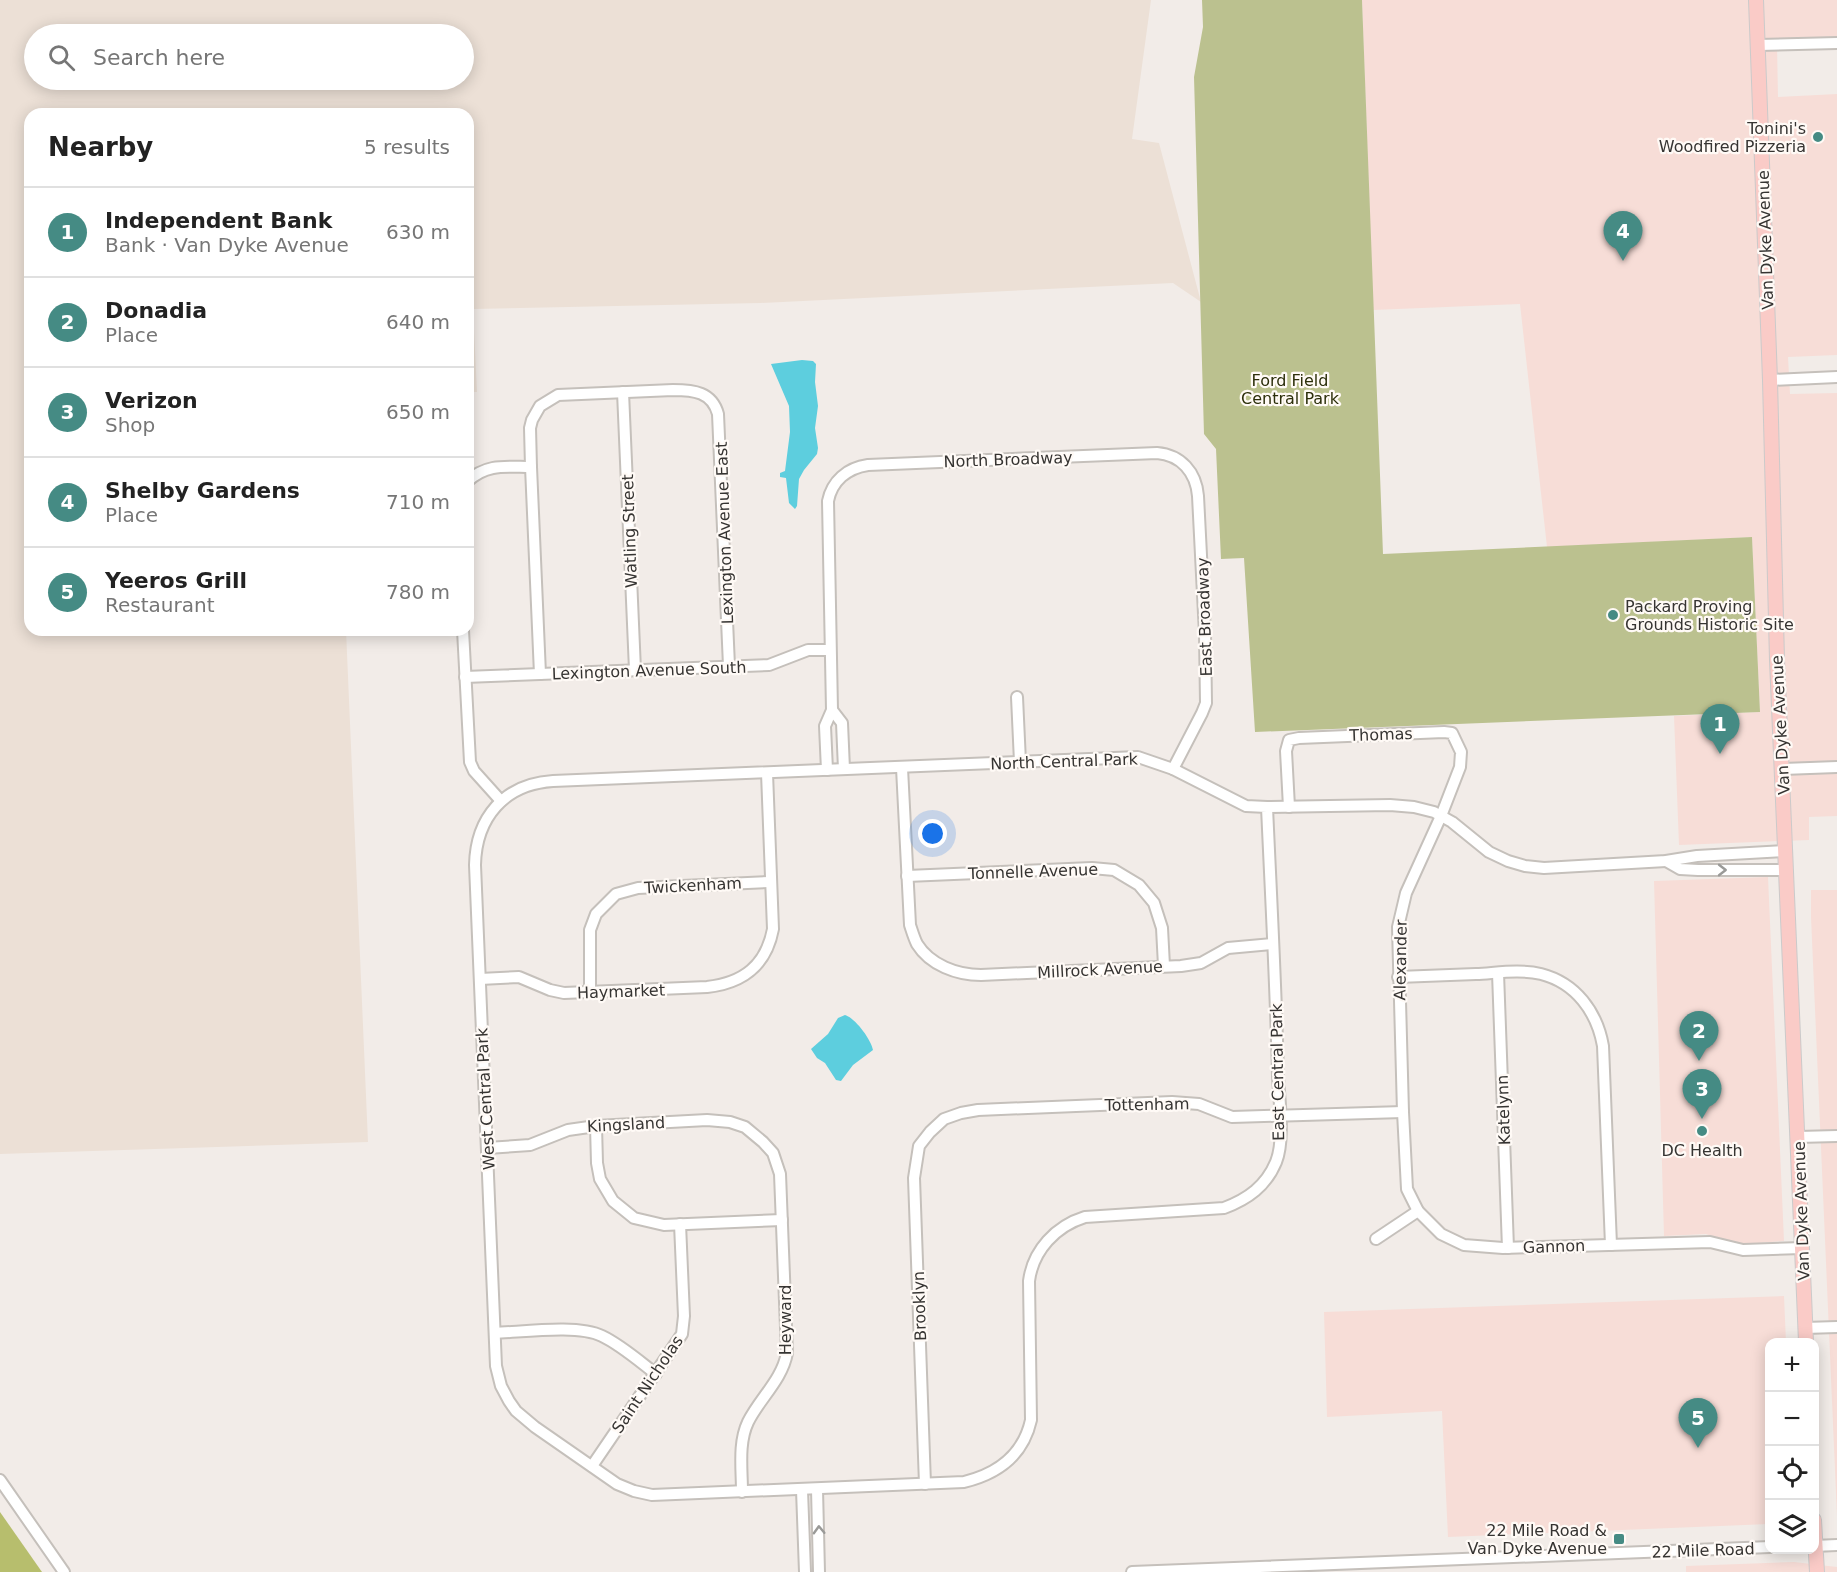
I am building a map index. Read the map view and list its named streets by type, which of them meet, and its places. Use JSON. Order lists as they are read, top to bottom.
{
  "streets": {
    "main road": ["Van Dyke Avenue"],
    "street": [
      "North Broadway",
      "Watling Street",
      "Lexington Avenue East",
      "East Broadway",
      "Lexington Avenue South",
      "Thomas",
      "North Central Park",
      "Tonnelle Avenue",
      "Twickenham",
      "Alexander",
      "Millrock Avenue",
      "Haymarket",
      "East Central Park",
      "West Central Park",
      "Tottenham",
      "Katelynn",
      "Kingsland",
      "Gannon",
      "Brooklyn",
      "Heyward",
      "Saint Nicholas",
      "22 Mile Road"
    ]
  },
  "crossings": [
    ["Van Dyke Avenue", "North Central Park"],
    ["Van Dyke Avenue", "Gannon"],
    ["North Broadway", "East Broadway"],
    ["North Broadway", "Lexington Avenue South"],
    ["Watling Street", "Lexington Avenue East"],
    ["Watling Street", "Lexington Avenue South"],
    ["Lexington Avenue East", "Lexington Avenue South"],
    ["East Broadway", "North Central Park"],
    ["Thomas", "North Central Park"],
    ["Thomas", "Alexander"],
    ["North Central Park", "Alexander"],
    ["North Central Park", "East Central Park"],
    ["North Central Park", "West Central Park"],
    ["Tonnelle Avenue", "Millrock Avenue"],
    ["Twickenham", "Haymarket"],
    ["Alexander", "Tottenham"],
    ["Alexander", "Gannon"],
    ["Millrock Avenue", "East Central Park"],
    ["Haymarket", "West Central Park"],
    ["East Central Park", "Tottenham"],
    ["East Central Park", "Brooklyn"],
    ["West Central Park", "Kingsland"],
    ["West Central Park", "Saint Nicholas"],
    ["Tottenham", "Gannon"],
    ["Tottenham", "Brooklyn"],
    ["Katelynn", "Gannon"],
    ["Kingsland", "Heyward"]
  ],
  "parks": ["Ford Field Central Park"],
  "places": {
    "other": ["Tonini's Woodfired Pizzeria", "Packard Proving Grounds Historic Site", "DC Health"],
    "transit": ["22 Mile Road & Van Dyke Avenue"]
  },
  "page": {
    "search": "Search here",
    "heading": ["Nearby", "5 results"],
    "list": [
      {
        "mark": "1",
        "name": "Independent Bank",
        "note": "Bank · Van Dyke Avenue",
        "value": "630 m"
      },
      {
        "mark": "2",
        "name": "Donadia",
        "note": "Place",
        "value": "640 m"
      },
      {
        "mark": "3",
        "name": "Verizon",
        "note": "Shop",
        "value": "650 m"
      },
      {
        "mark": "4",
        "name": "Shelby Gardens",
        "note": "Place",
        "value": "710 m"
      },
      {
        "mark": "5",
        "name": "Yeeros Grill",
        "note": "Restaurant",
        "value": "780 m"
      }
    ],
    "pins": [
      "4",
      "1",
      "2",
      "3",
      "5"
    ],
    "map_buttons": ["+", "−"]
  }
}
